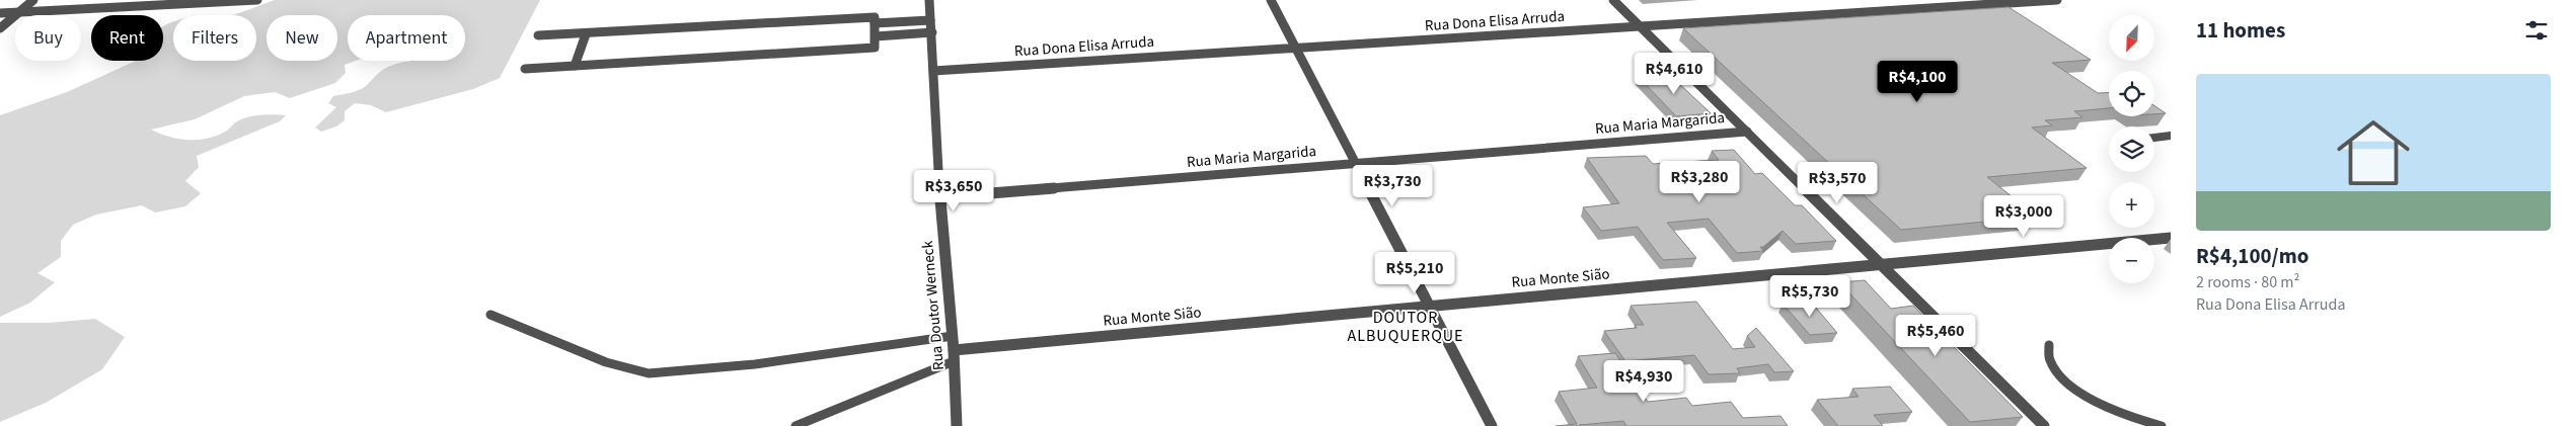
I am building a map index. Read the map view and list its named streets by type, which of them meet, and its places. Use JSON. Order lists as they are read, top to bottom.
{
  "streets": {
    "street": [
      "Rua Dona Elisa Arruda",
      "Rua Maria Margarida",
      "Rua Monte Sião",
      "Rua Doutor Werneck"
    ]
  },
  "crossings": [
    ["Rua Dona Elisa Arruda", "Rua Doutor Werneck"],
    ["Rua Maria Margarida", "Rua Doutor Werneck"],
    ["Rua Monte Sião", "Rua Doutor Werneck"]
  ],
  "districts": ["DOUTOR ALBUQUERQUE"],
  "north": "bottom left",
  "page": {
    "heading": "11 homes",
    "map_buttons": ["+", "−"],
    "chip": [
      "Buy",
      "Rent",
      "Filters",
      "New",
      "Apartment"
    ],
    "price": [
      "R$4,610",
      "R$4,100",
      "R$3,280",
      "R$3,570",
      "R$3,730",
      "R$3,650",
      "R$3,000",
      "R$5,210",
      "R$5,730",
      "R$5,460",
      "R$4,930"
    ],
    "list": [
      {
        "name": "R$4,100/mo",
        "note": "2 rooms · 80 m² · Rua Dona Elisa Arruda"
      }
    ]
  }
}
